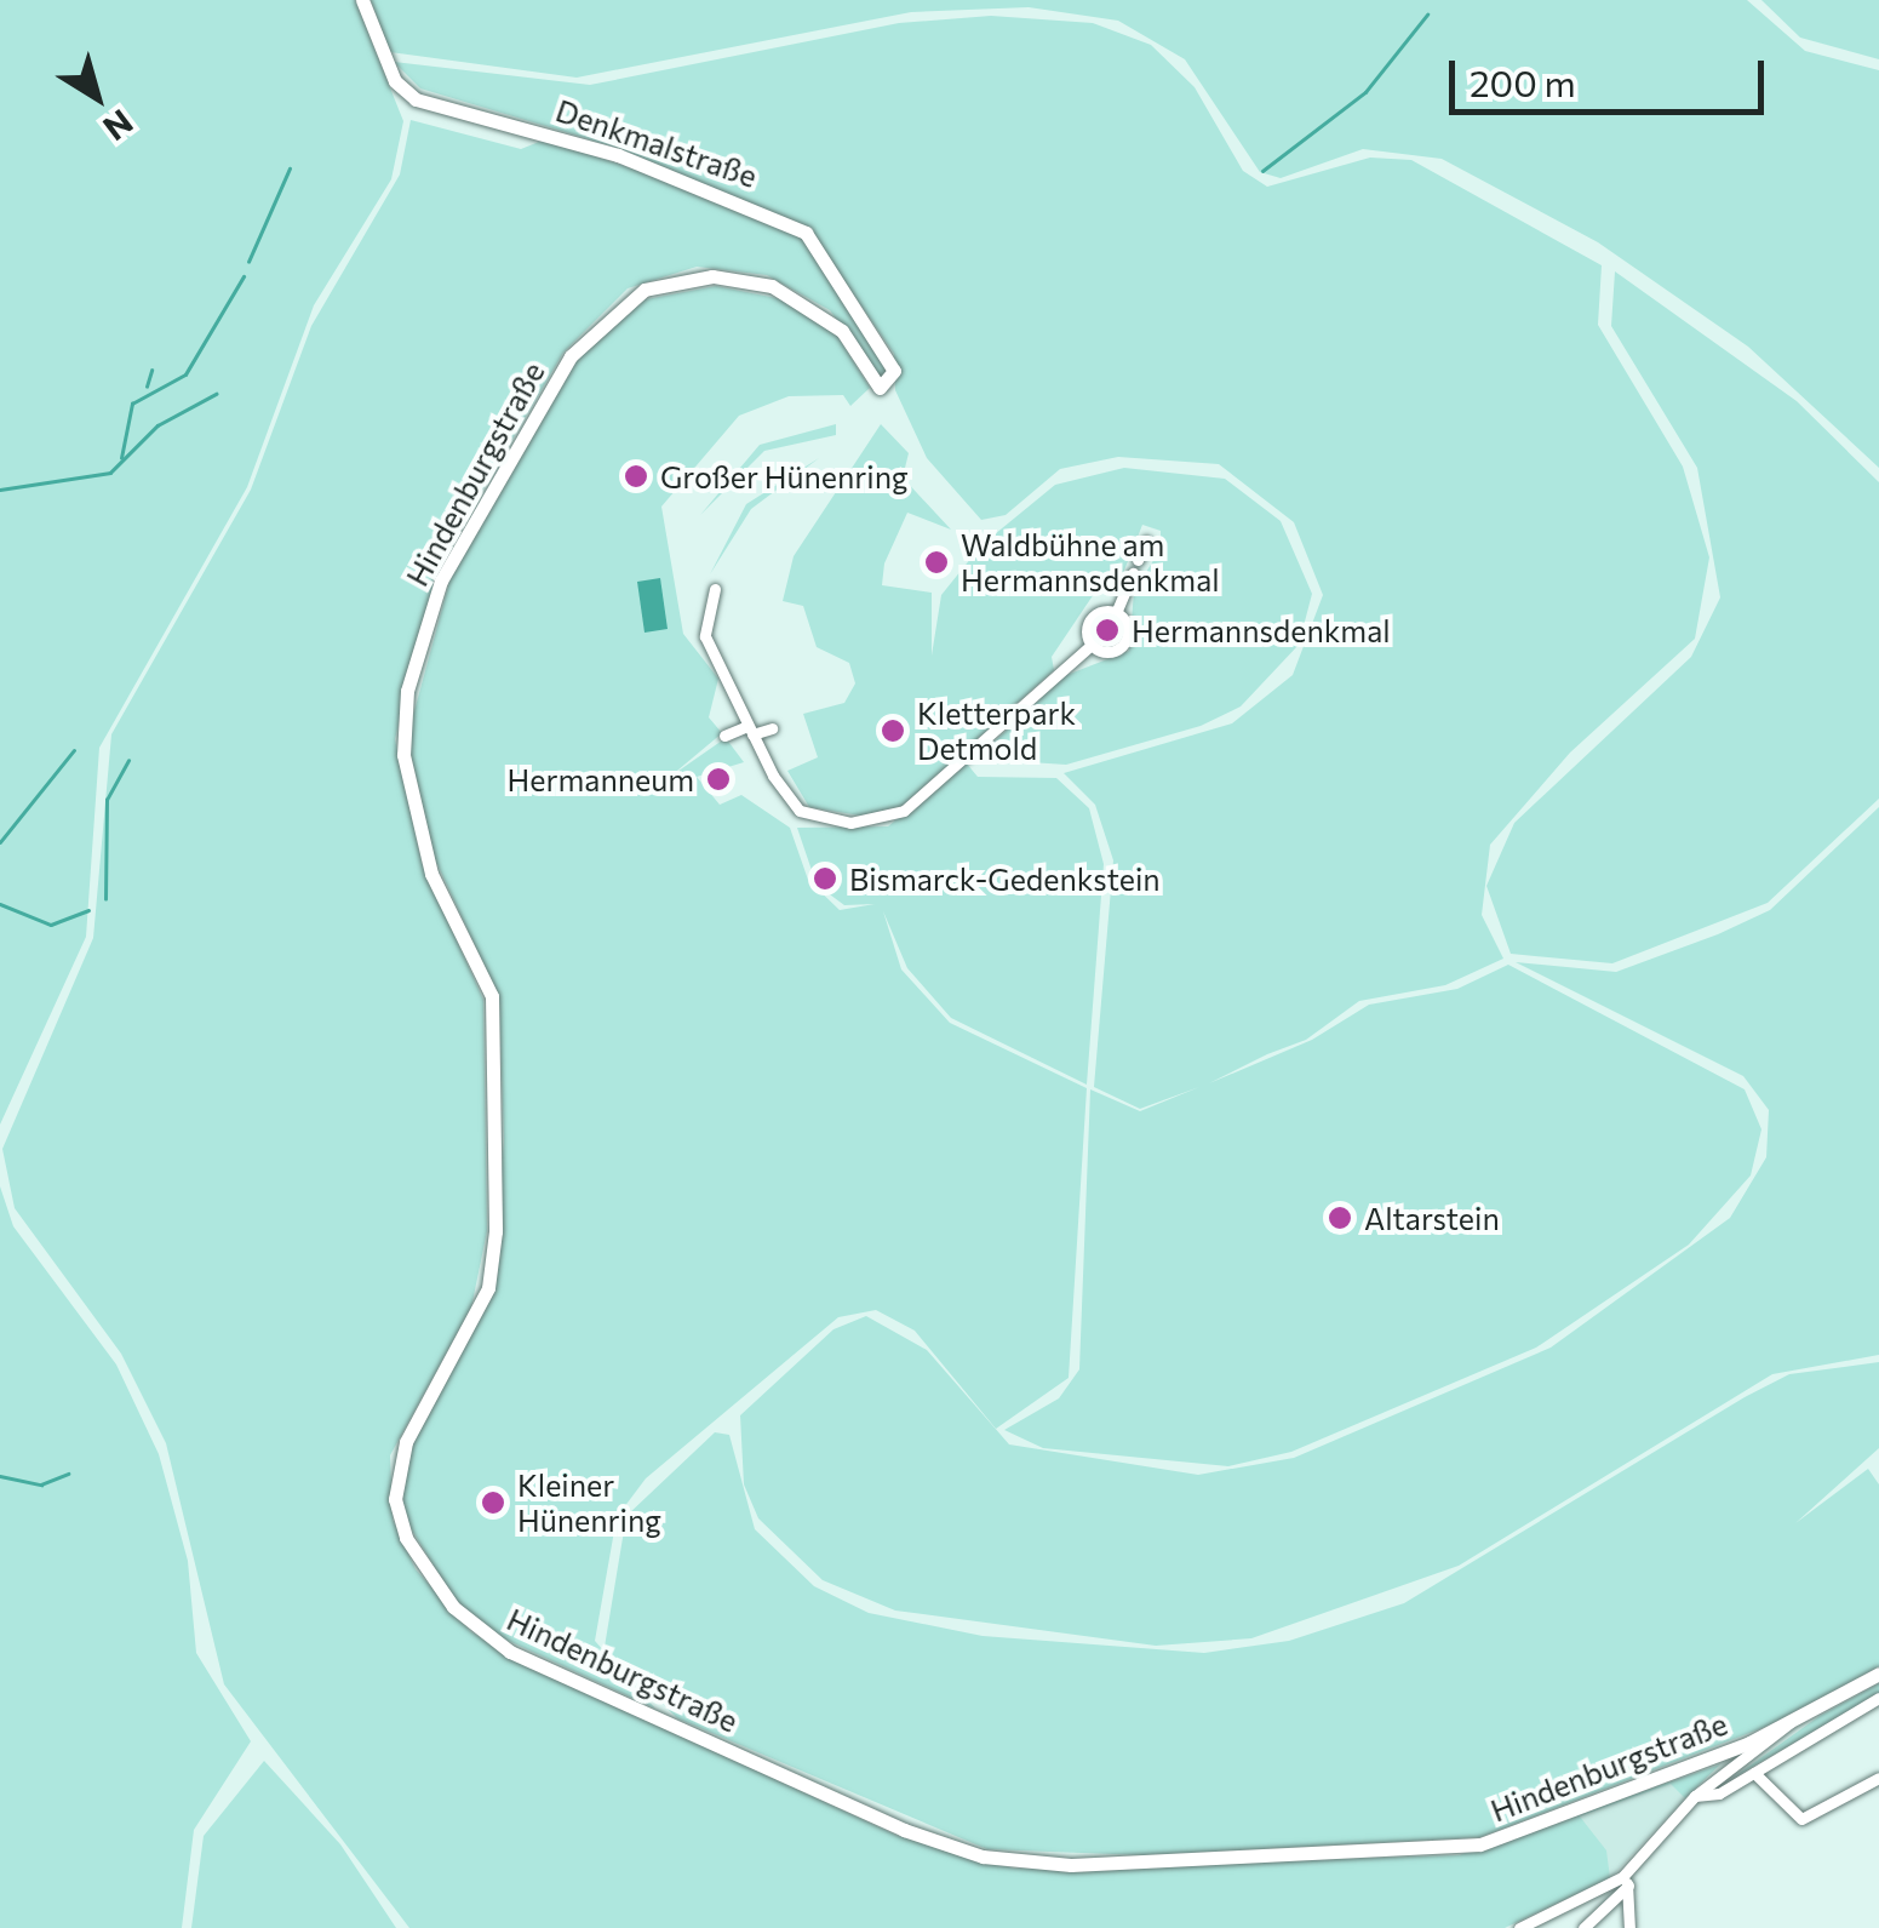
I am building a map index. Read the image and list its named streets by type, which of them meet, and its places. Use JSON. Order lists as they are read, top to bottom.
{
  "streets": {
    "main road": ["Denkmalstraße", "Hindenburgstraße"]
  },
  "crossings": [
    ["Denkmalstraße", "Hindenburgstraße"]
  ],
  "places": [
    "Großer Hünenring",
    "Waldbühne am Hermannsdenkmal",
    "Hermannsdenkmal",
    "Kletterpark Detmold",
    "Hermanneum",
    "Bismarck-Gedenkstein",
    "Altarstein",
    "Kleiner Hünenring"
  ],
  "scale_bar": "200 m",
  "north": "bottom right"
}
